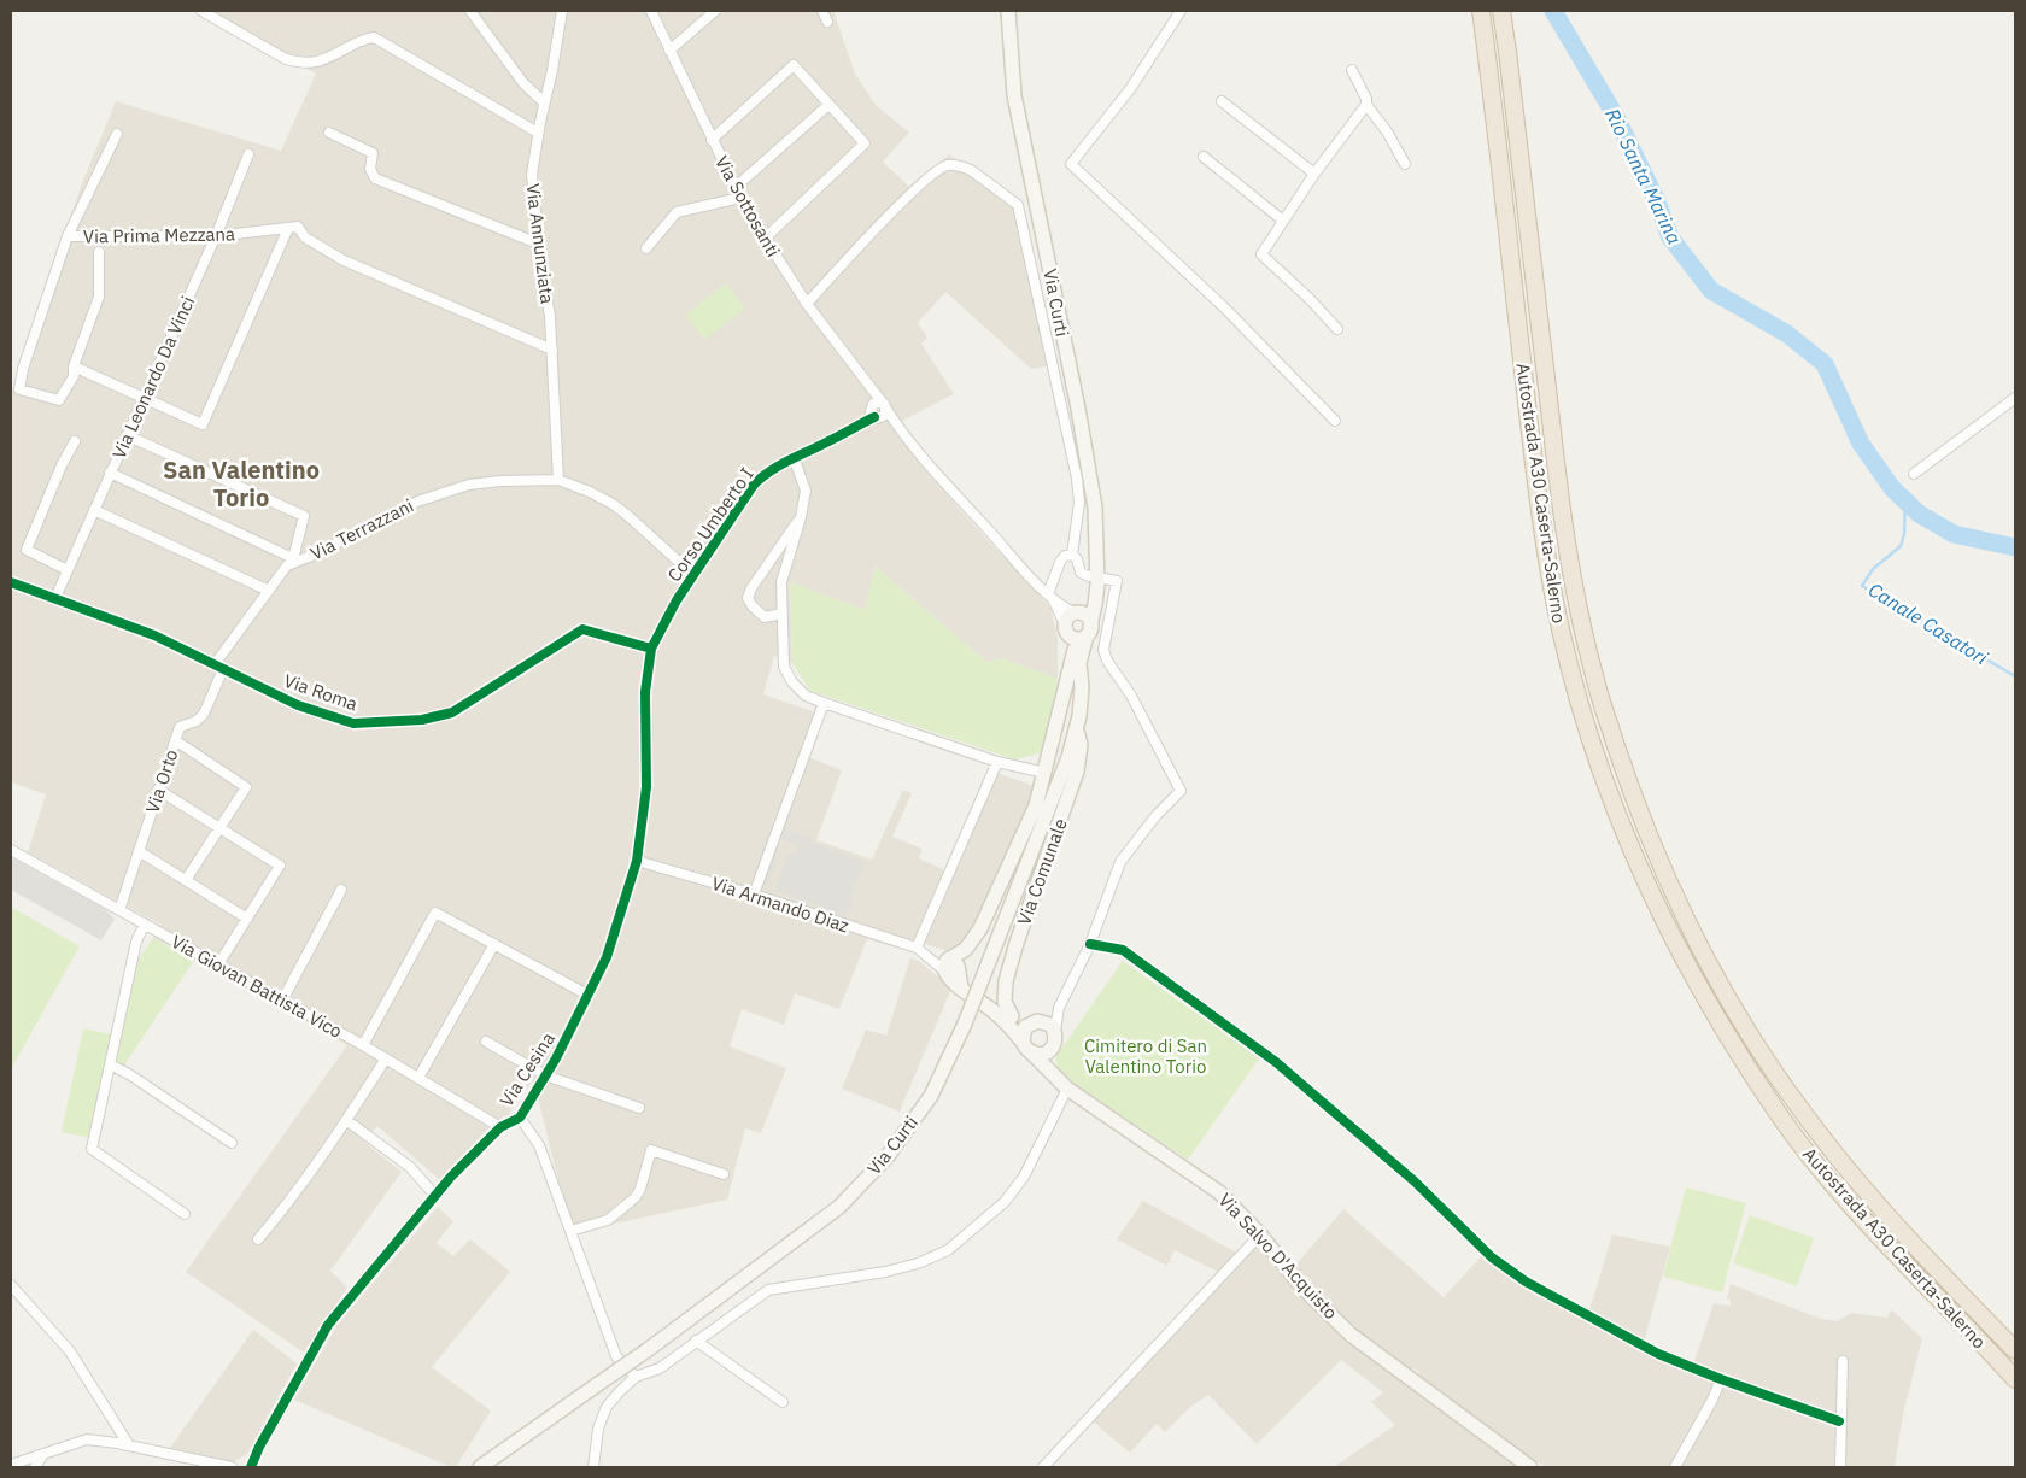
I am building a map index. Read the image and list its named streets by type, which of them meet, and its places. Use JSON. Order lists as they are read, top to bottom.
{
  "streets": {
    "highway": ["Autostrada A30 Caserta-Salerno"],
    "main road": [
      "Via Curti",
      "Via Comunale",
      "Via Armando Diaz",
      "Via Salvo D'Acquisto"
    ],
    "street": [
      "Via Sottosanti",
      "Via Prima Mezzana",
      "Via Annunziata",
      "Via Leonardo Da Vinci",
      "Corso Umberto I",
      "Via Terrazzani",
      "Via Roma",
      "Via Orto",
      "Via Giovan Battista Vico",
      "Via Cesina"
    ]
  },
  "crossings": [
    ["Via Sottosanti", "Via Curti"],
    ["Via Sottosanti", "Corso Umberto I"],
    ["Via Prima Mezzana", "Via Leonardo Da Vinci"],
    ["Via Annunziata", "Via Terrazzani"],
    ["Via Curti", "Via Comunale"],
    ["Via Curti", "Via Armando Diaz"],
    ["Via Leonardo Da Vinci", "Via Roma"],
    ["Corso Umberto I", "Via Roma"],
    ["Corso Umberto I", "Via Cesina"],
    ["Via Terrazzani", "Via Roma"],
    ["Via Terrazzani", "Via Orto"],
    ["Via Roma", "Via Orto"],
    ["Via Roma", "Via Cesina"],
    ["Via Orto", "Via Giovan Battista Vico"],
    ["Via Armando Diaz", "Via Cesina"],
    ["Via Giovan Battista Vico", "Via Cesina"]
  ],
  "districts": ["San Valentino Torio"],
  "water": ["Rio Santa Marina", "Canale Casatori"],
  "parks": ["Cimitero di San Valentino Torio"]
}
